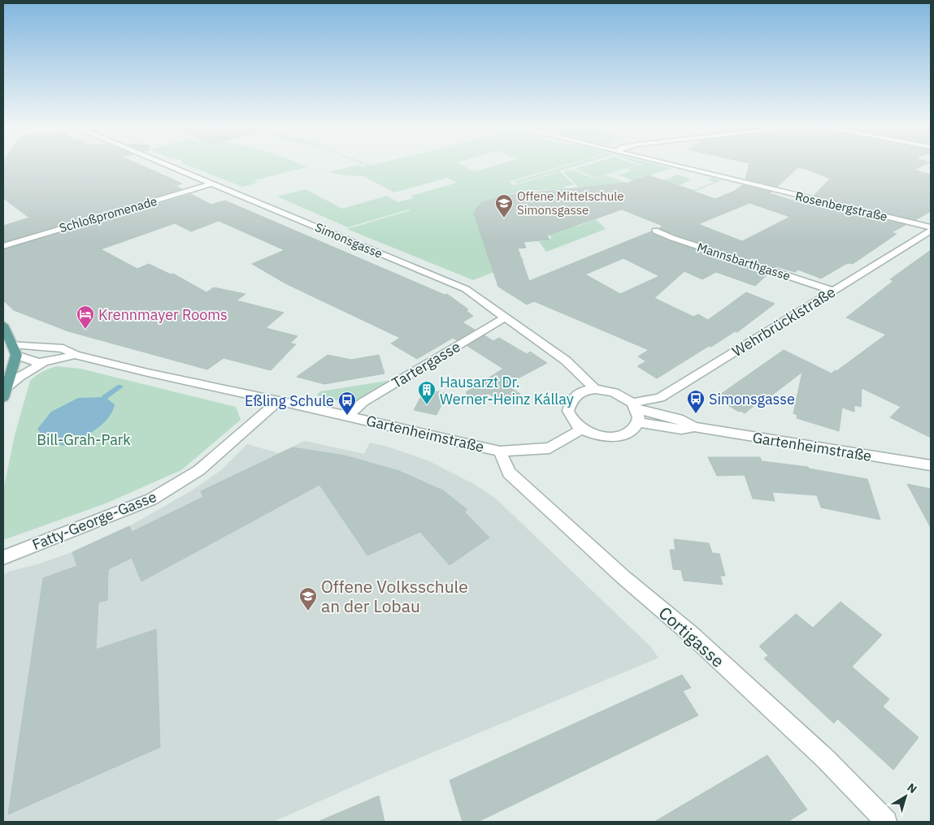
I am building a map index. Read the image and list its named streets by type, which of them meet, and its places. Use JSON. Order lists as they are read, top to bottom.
{
  "streets": {
    "street": [
      "Rosenbergstraße",
      "Schloßpromenade",
      "Simonsgasse",
      "Mannsbarthgasse",
      "Wehrbrücklstraße",
      "Tartergasse",
      "Gartenheimstraße",
      "Fatty-George-Gasse",
      "Cortigasse"
    ]
  },
  "crossings": [
    ["Rosenbergstraße", "Wehrbrücklstraße"],
    ["Schloßpromenade", "Simonsgasse"],
    ["Simonsgasse", "Wehrbrücklstraße"],
    ["Simonsgasse", "Tartergasse"],
    ["Simonsgasse", "Gartenheimstraße"],
    ["Mannsbarthgasse", "Wehrbrücklstraße"],
    ["Wehrbrücklstraße", "Gartenheimstraße"],
    ["Tartergasse", "Gartenheimstraße"],
    ["Gartenheimstraße", "Fatty-George-Gasse"],
    ["Gartenheimstraße", "Cortigasse"]
  ],
  "parks": ["Bill-Grah-Park"],
  "places": {
    "school or university": ["Offene Mittelschule Simonsgasse", "Offene Volksschule an der Lobau"],
    "hotel": ["Krennmayer Rooms"],
    "building": ["Hausarzt Dr. Werner-Heinz Kállay"],
    "bus stop": ["Simonsgasse", "Eßling Schule"]
  },
  "north": "top right"
}
